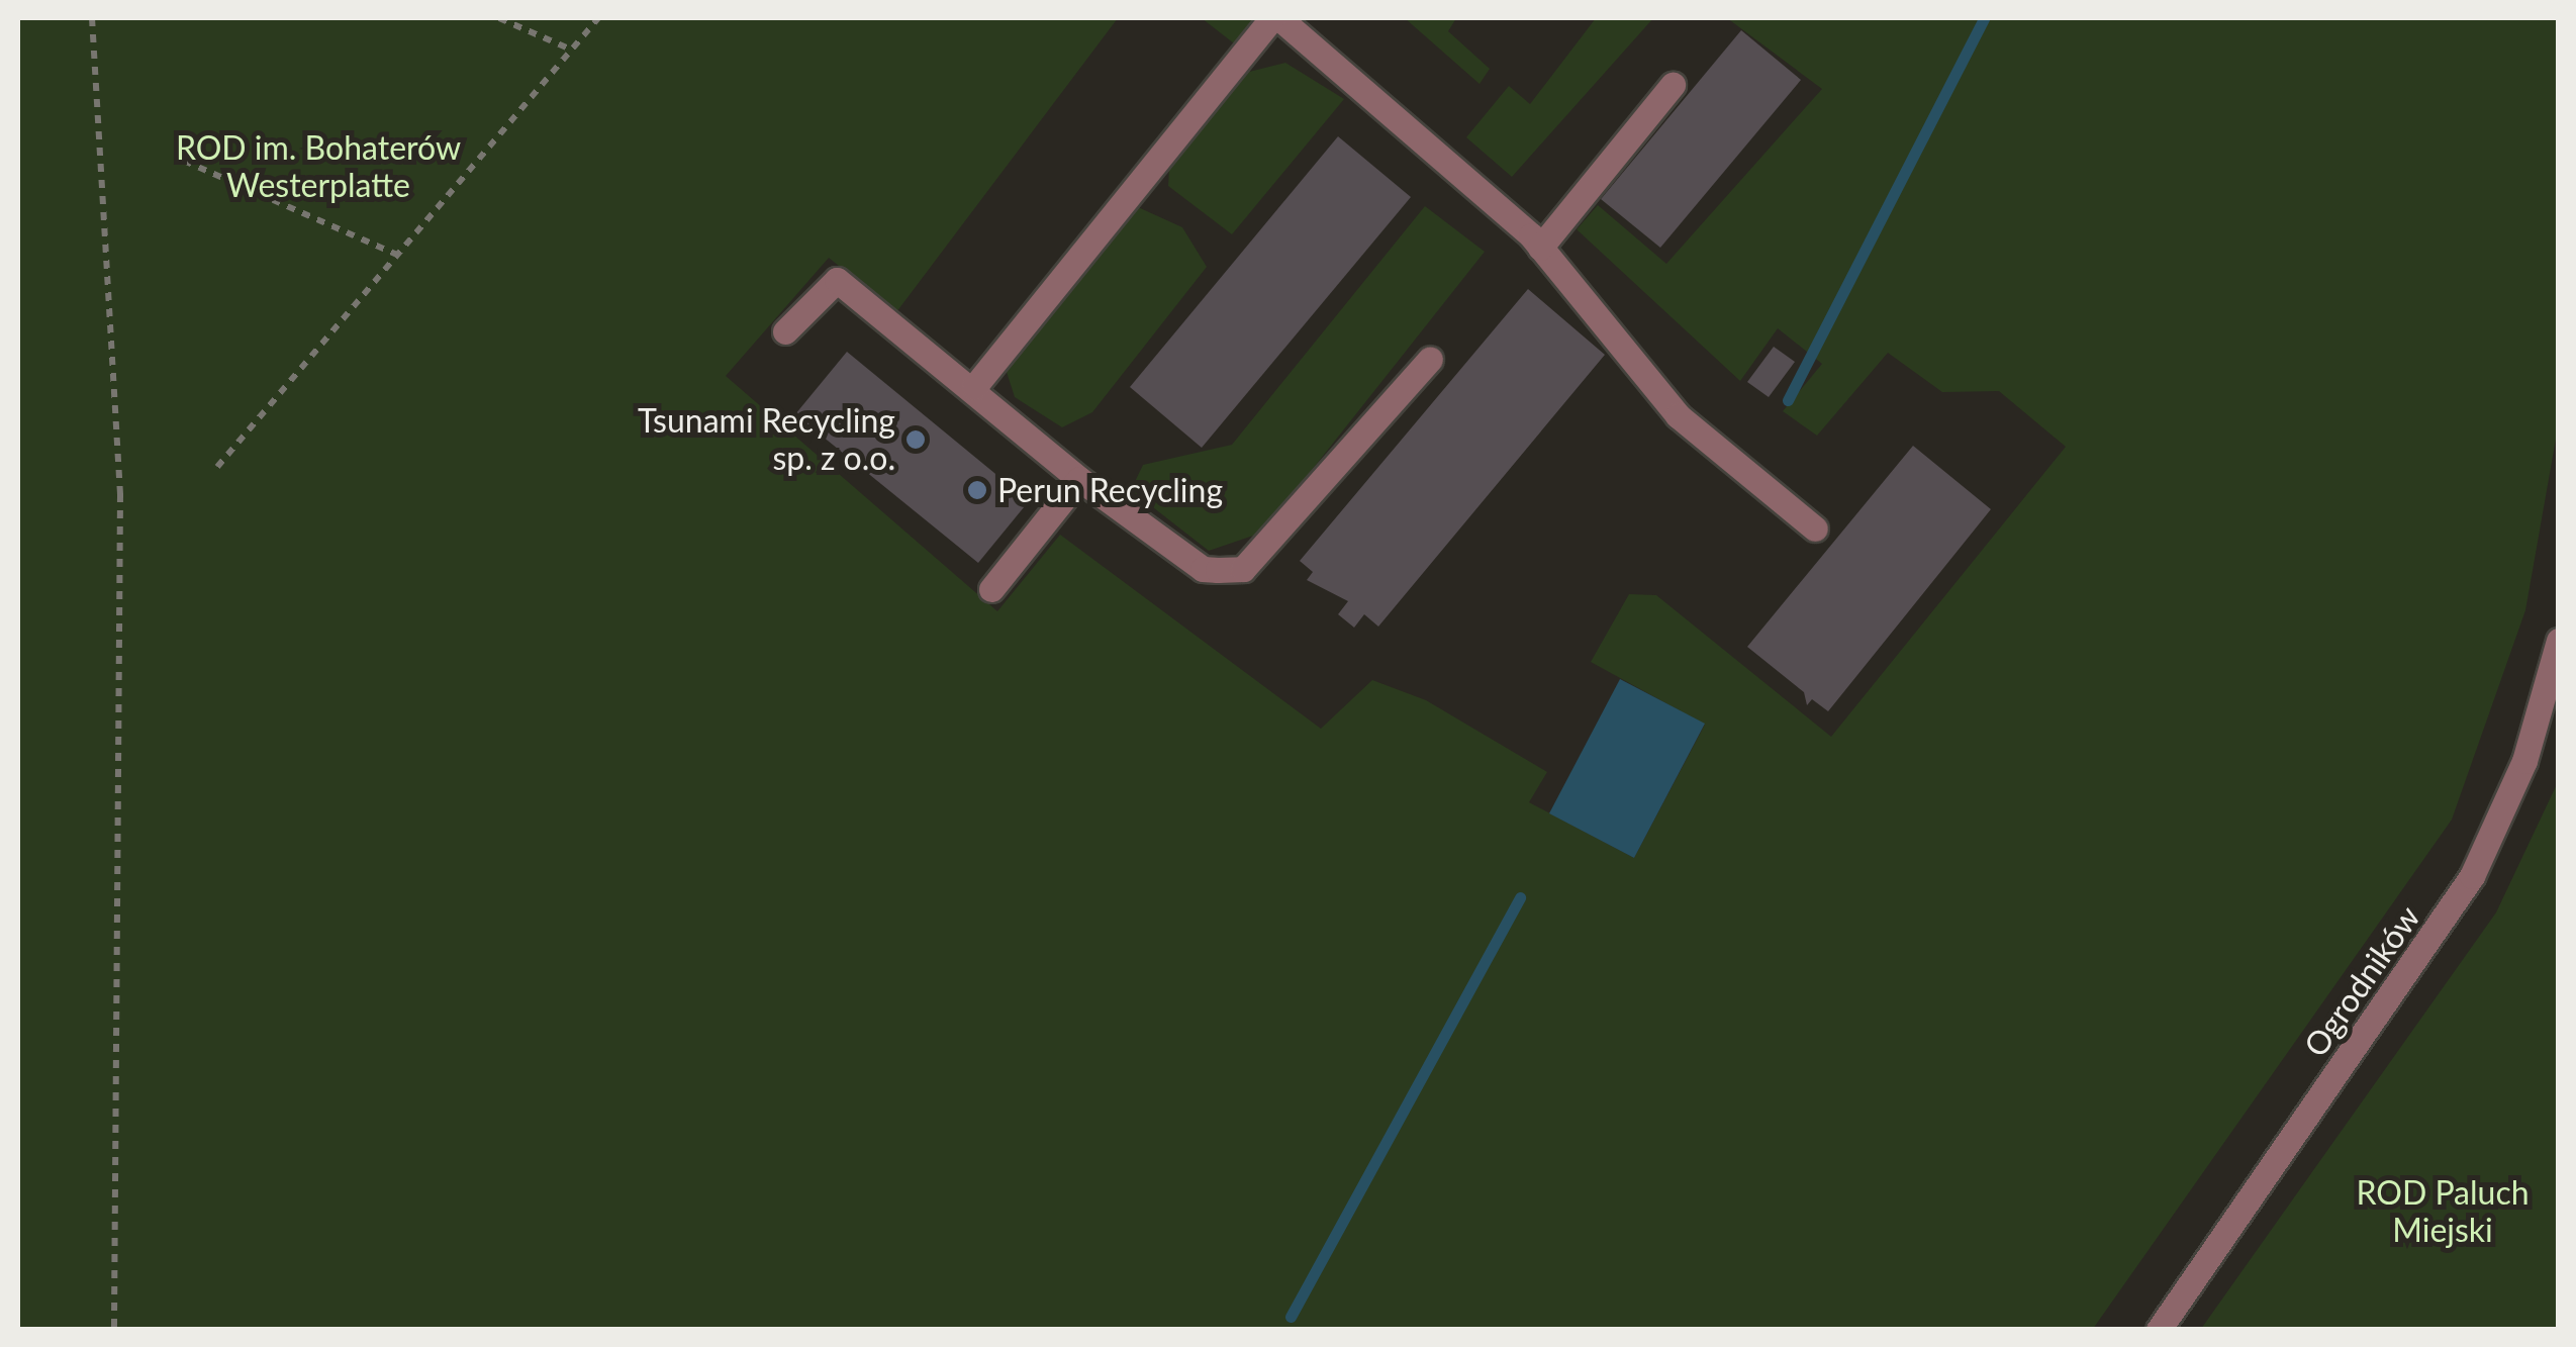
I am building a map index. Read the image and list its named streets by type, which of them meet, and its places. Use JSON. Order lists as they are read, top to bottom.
{
  "streets": {
    "street": ["Ogrodników"]
  },
  "parks": ["ROD im. Bohaterów Westerplatte", "ROD Paluch Miejski"],
  "places": ["Tsunami Recycling sp. z o.o.", "Perun Recycling"]
}
